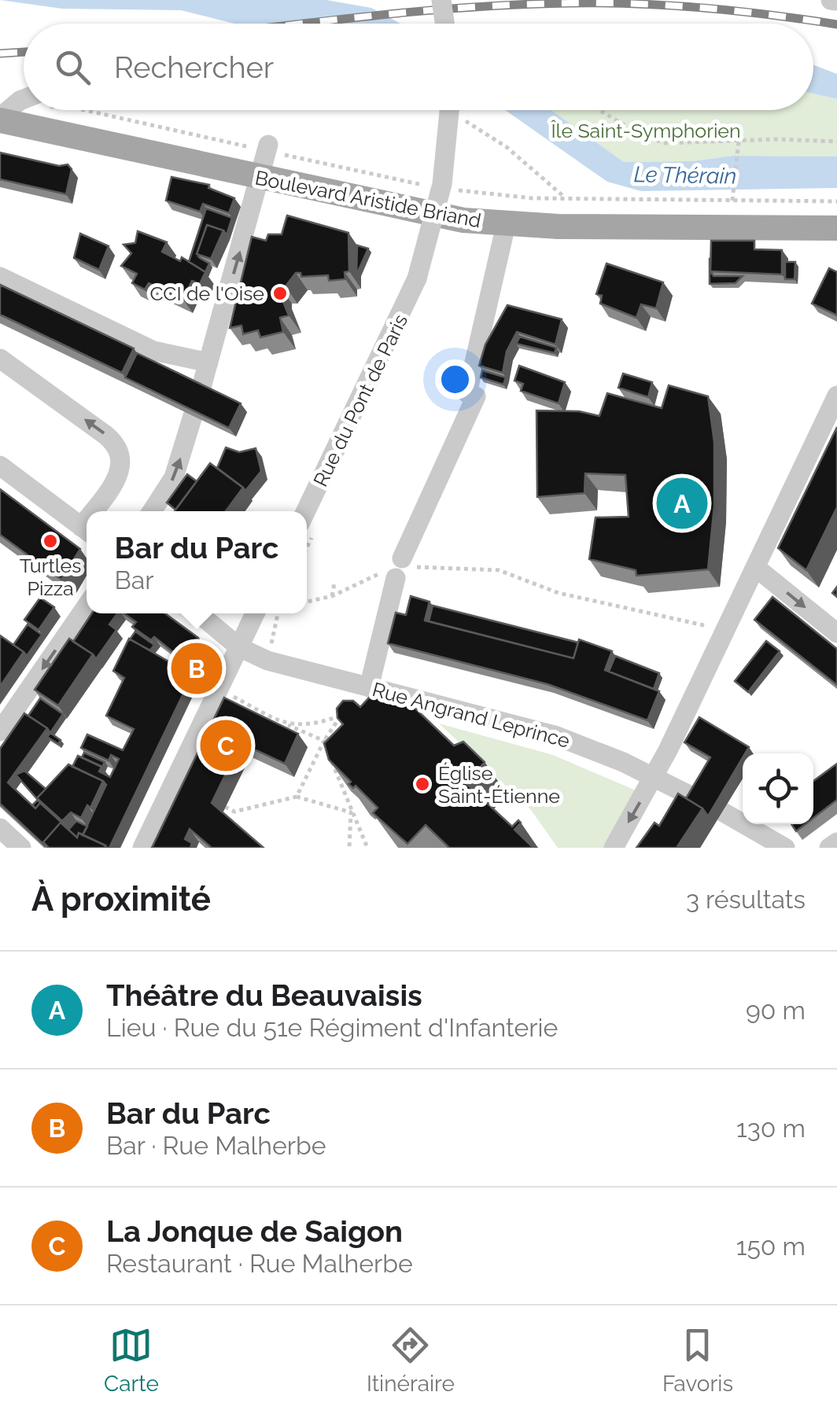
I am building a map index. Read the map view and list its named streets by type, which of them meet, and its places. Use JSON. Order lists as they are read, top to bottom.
{
  "streets": {
    "main road": ["Boulevard Aristide Briand"],
    "street": ["Rue du Pont de Paris", "Rue Angrand Leprince"]
  },
  "water": ["Le Thérain"],
  "parks": ["Île Saint-Symphorien"],
  "places": ["CCI de l'Oise", "Turtles Pizza", "Église Saint-Étienne"],
  "page": {
    "search": "Rechercher",
    "pins": ["A", "B", "C"],
    "popup": ["Bar du Parc", "Bar"],
    "heading": ["À proximité", "3 résultats"],
    "list": [
      {
        "mark": "A",
        "name": "Théâtre du Beauvaisis",
        "note": "Lieu · Rue du 51e Régiment d'Infanterie",
        "value": "90 m"
      },
      {
        "mark": "B",
        "name": "Bar du Parc",
        "note": "Bar · Rue Malherbe",
        "value": "130 m"
      },
      {
        "mark": "C",
        "name": "La Jonque de Saigon",
        "note": "Restaurant · Rue Malherbe",
        "value": "150 m"
      }
    ],
    "nav": ["Carte", "Itinéraire", "Favoris"]
  }
}
